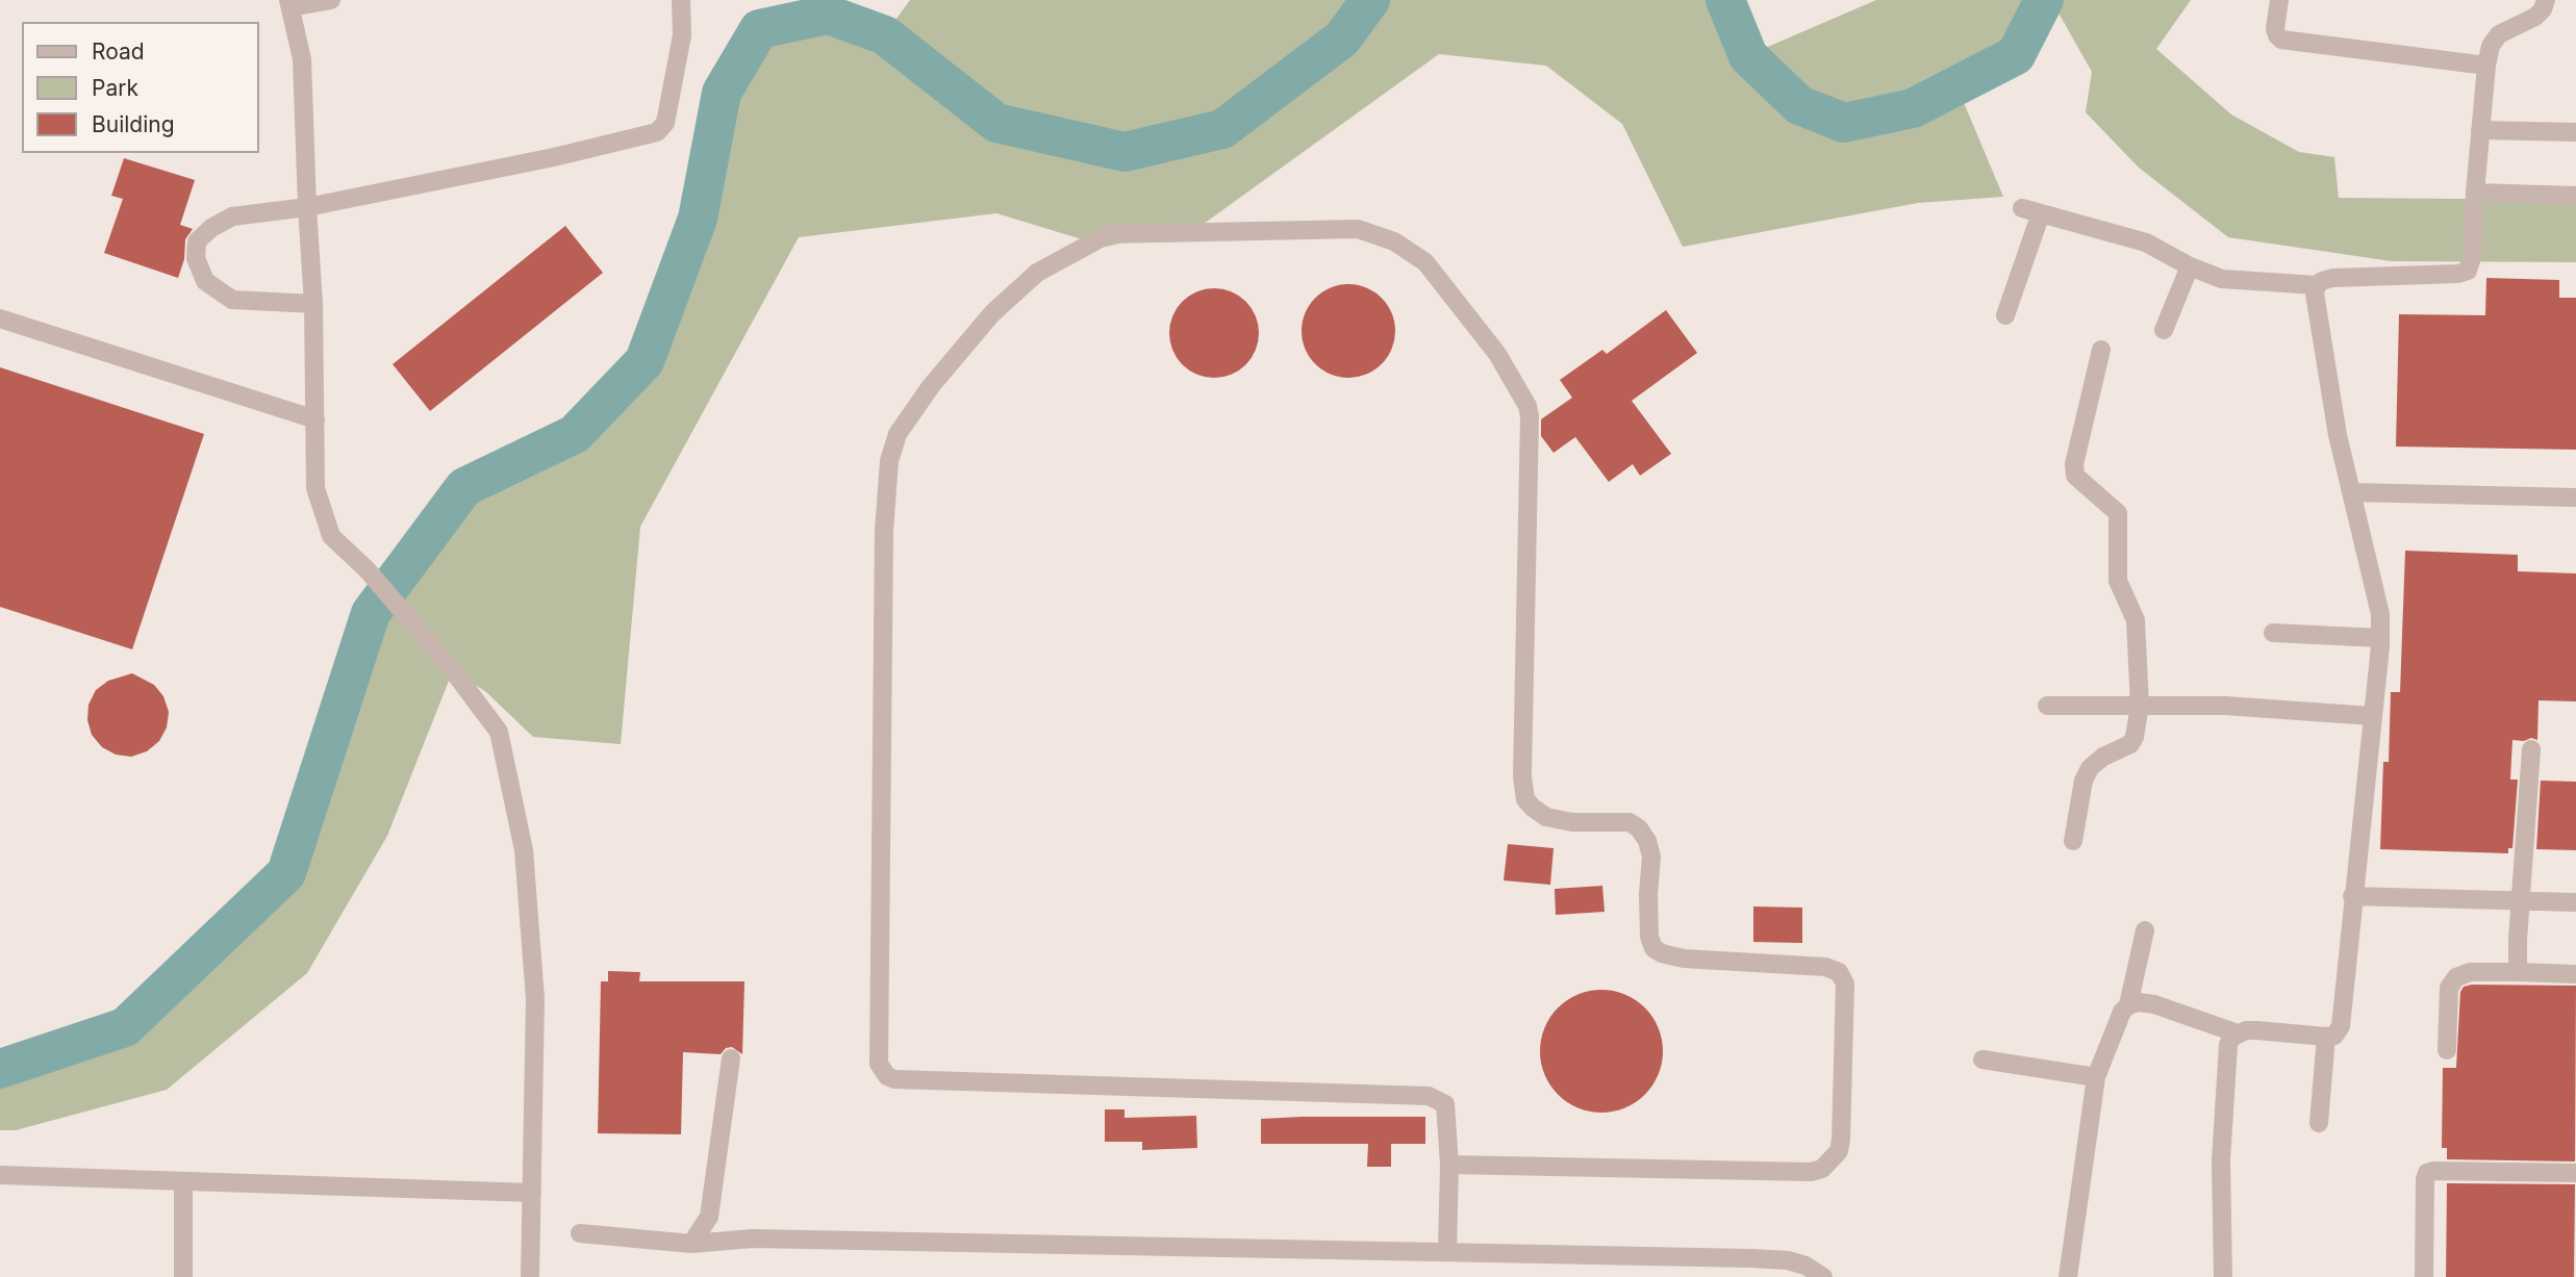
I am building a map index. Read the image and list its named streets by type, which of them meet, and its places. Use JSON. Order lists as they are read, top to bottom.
{
  "legend": ["Road", "Park", "Building"]
}
